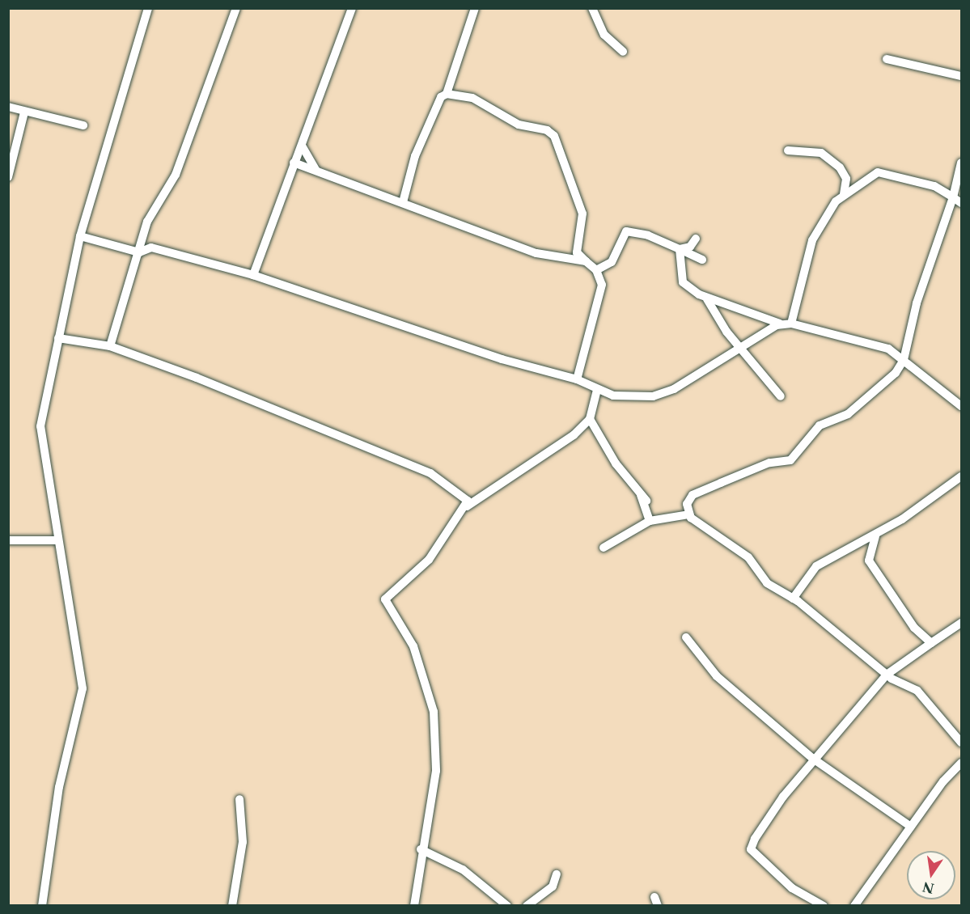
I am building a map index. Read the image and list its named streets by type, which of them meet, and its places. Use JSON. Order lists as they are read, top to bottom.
{
  "north": "bottom"
}
